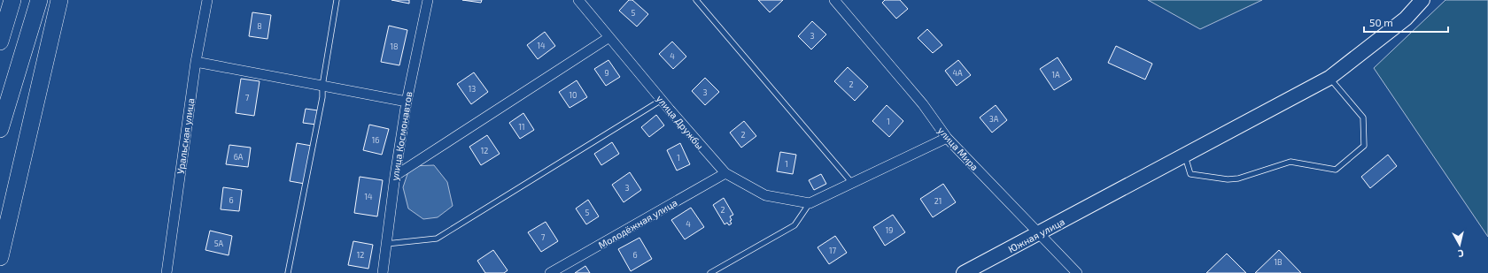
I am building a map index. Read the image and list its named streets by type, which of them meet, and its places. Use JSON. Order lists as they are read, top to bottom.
{
  "streets": {
    "main road": ["Южная улица"],
    "street": [
      "улица Дружбы",
      "Уральская улица",
      "улица Космонавтов",
      "улица Мира",
      "Молодёжная улица"
    ]
  },
  "crossings": [
    ["улица Дружбы", "Молодёжная улица"],
    ["улица Мира", "Южная улица"]
  ],
  "house_numbers": [
    "5",
    "8",
    "3",
    "14",
    "18",
    "4",
    "9",
    "4А",
    "1А",
    "2",
    "13",
    "3",
    "10",
    "7",
    "3А",
    "1",
    "11",
    "2",
    "16",
    "12",
    "6А",
    "1",
    "1",
    "3",
    "14",
    "6",
    "21",
    "2",
    "5",
    "4",
    "19",
    "7",
    "5А",
    "17",
    "12",
    "6",
    "1В"
  ],
  "scale_bar": "50 m",
  "north": "bottom"
}
